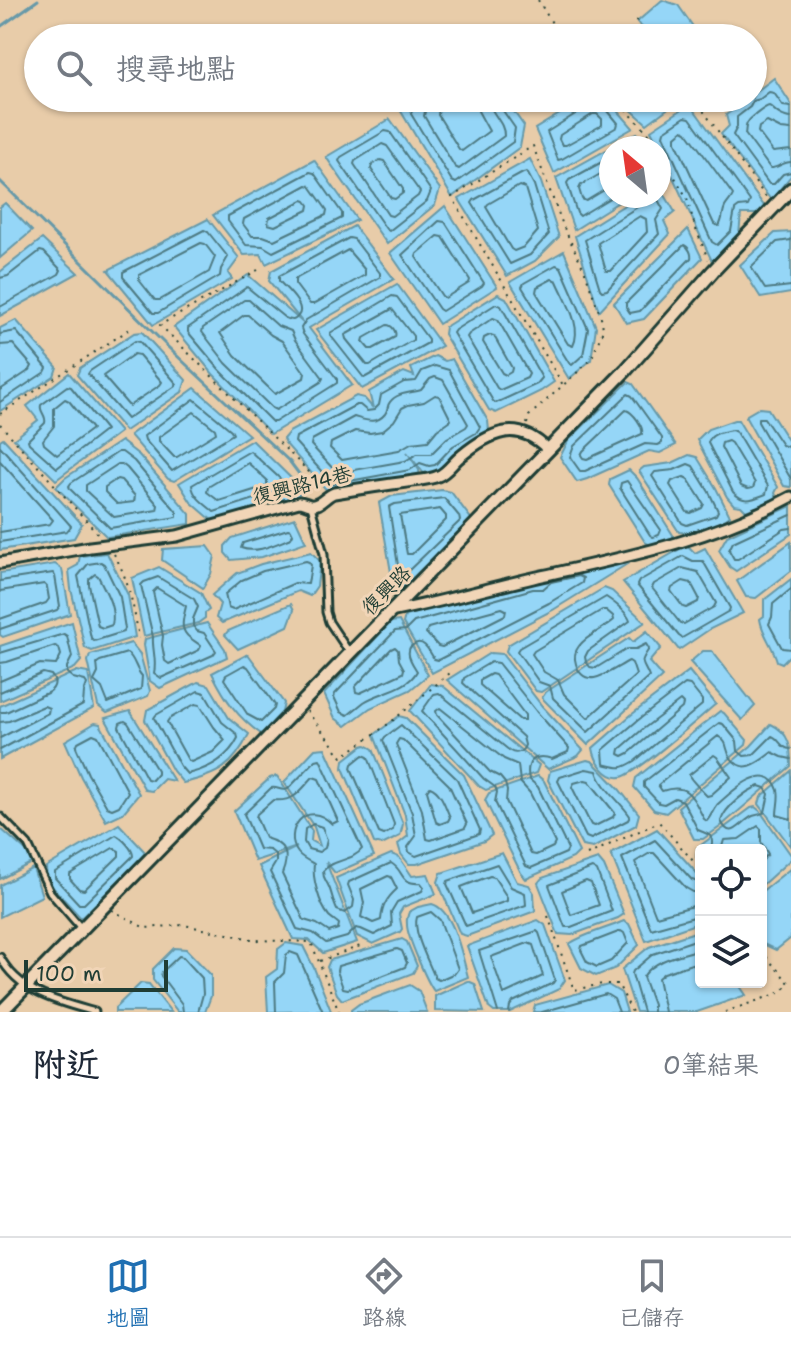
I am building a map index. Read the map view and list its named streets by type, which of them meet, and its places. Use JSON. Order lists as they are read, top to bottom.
{
  "streets": {
    "street": ["復興路14巷", "復興路"]
  },
  "scale_bar": "100 m",
  "north": "top left",
  "page": {
    "search": "搜尋地點",
    "scale": "100 m",
    "heading": ["附近", "0筆結果"],
    "nav": ["地圖", "路線", "已儲存"]
  }
}
